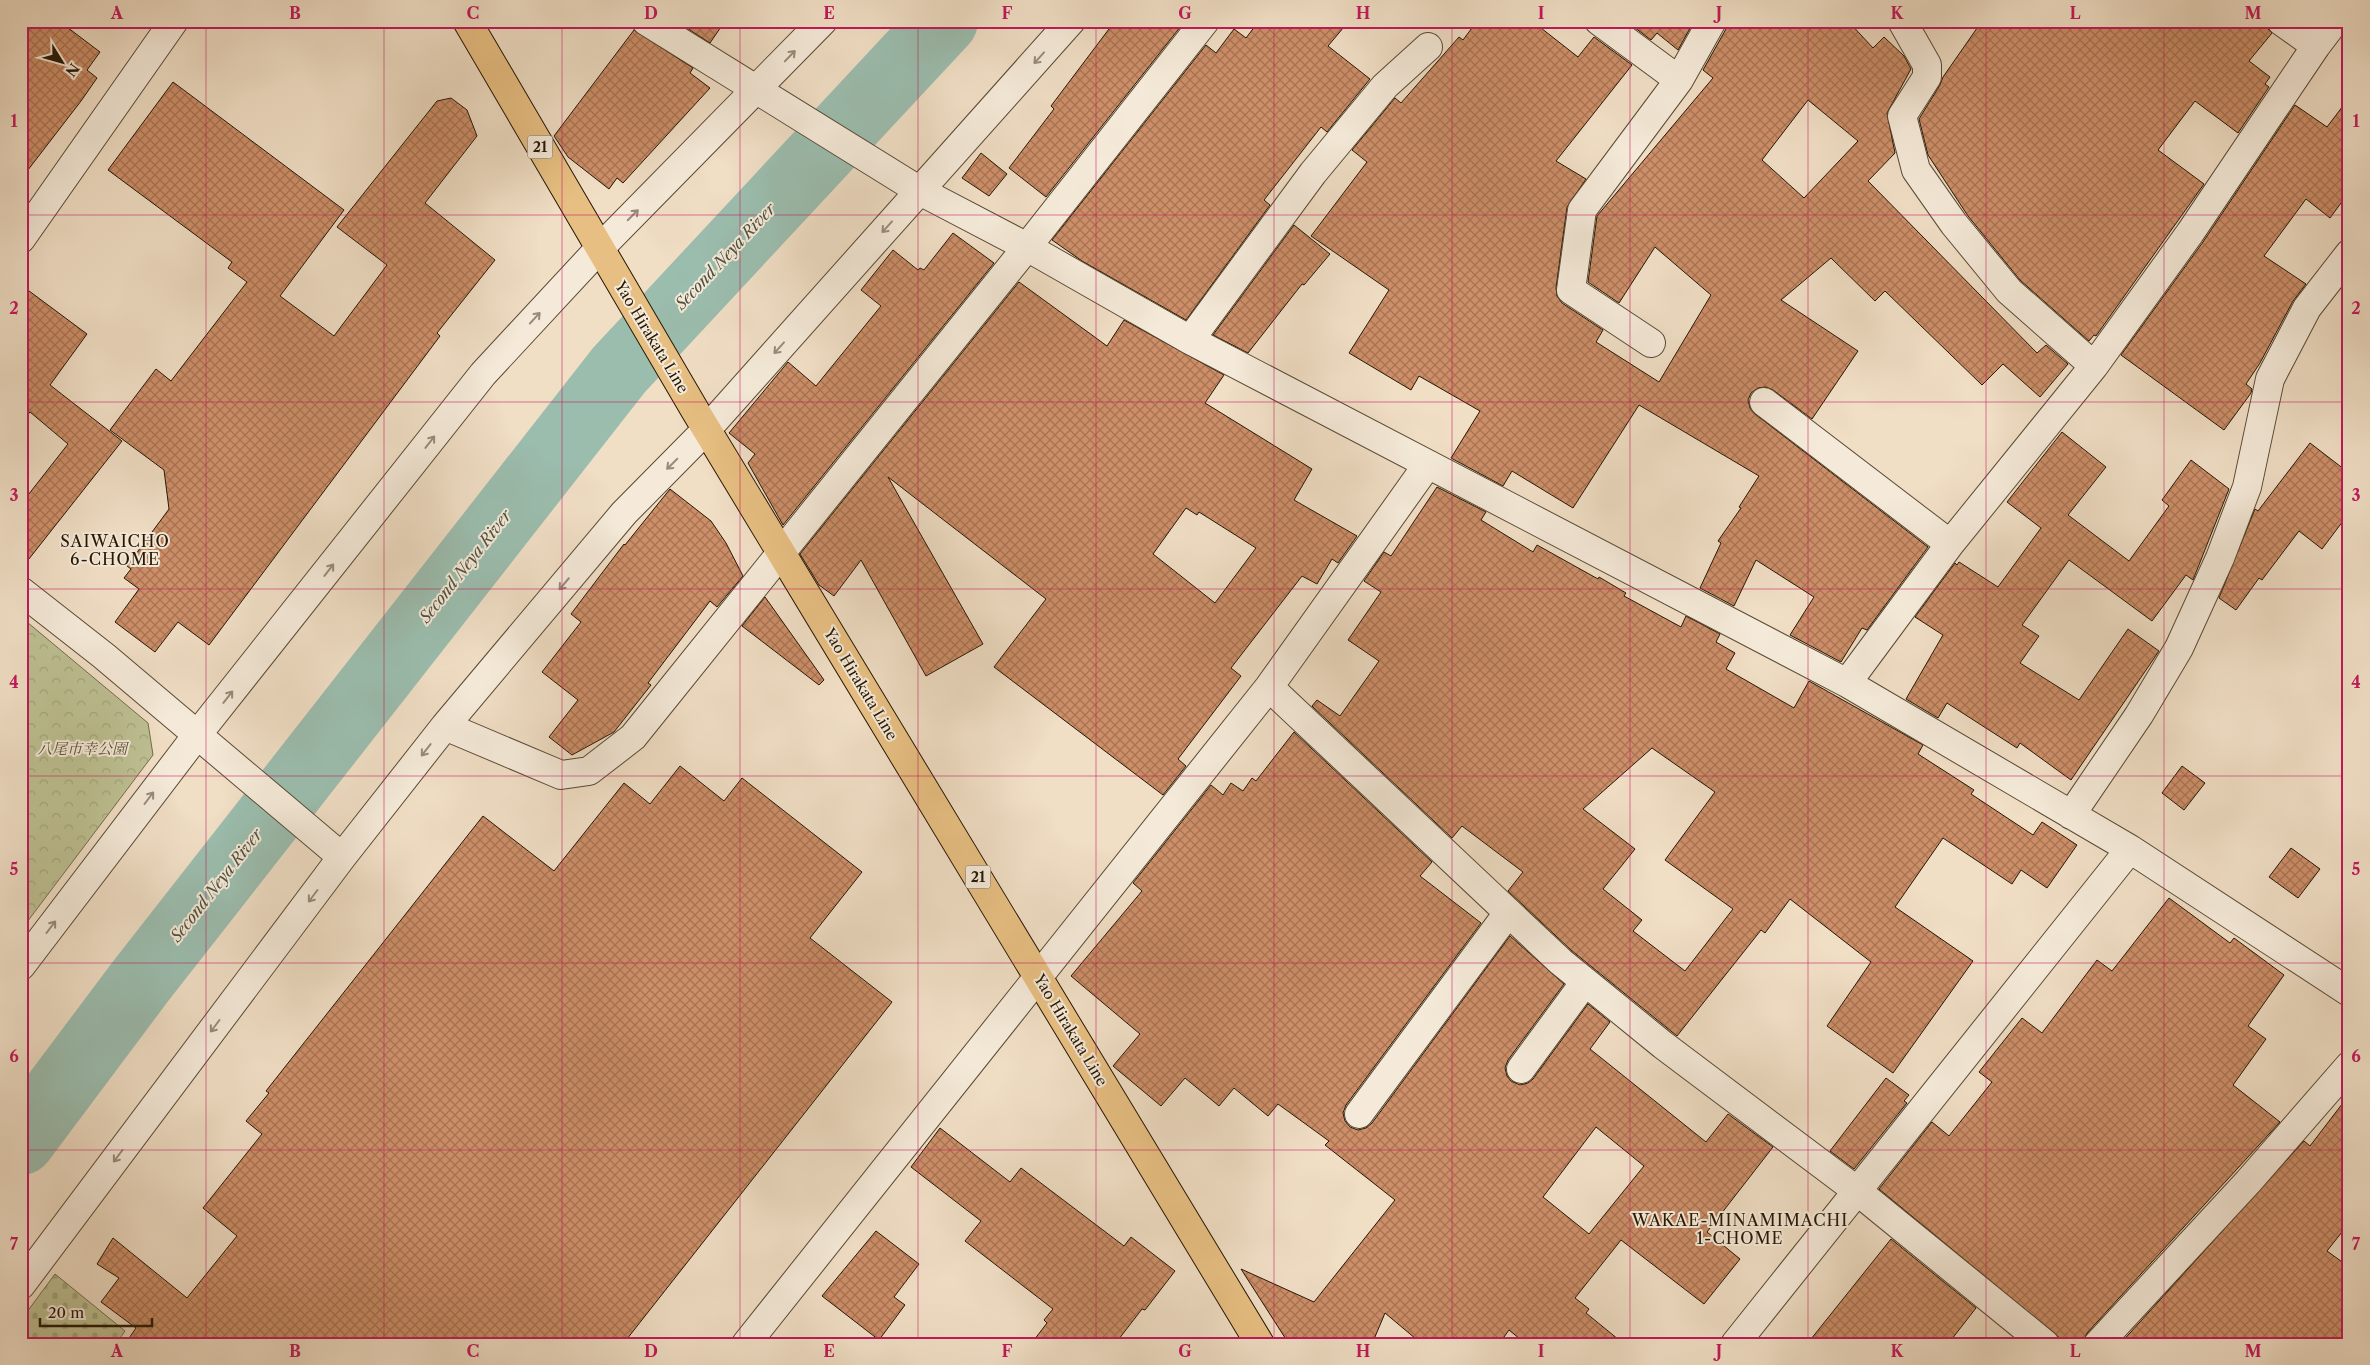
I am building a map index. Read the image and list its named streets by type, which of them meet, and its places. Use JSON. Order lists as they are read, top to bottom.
{
  "streets": {
    "main road": ["21", "Yao Hirakata Line"]
  },
  "districts": ["SAIWAICHO 6-CHOME", "WAKAE-MINAMIMACHI 1-CHOME"],
  "water": ["Second Neya River"],
  "parks": ["八尾市幸公園"],
  "scale_bar": "20 m",
  "north": "bottom right",
  "grid": {
    "columns": [
      "A",
      "B",
      "C",
      "D",
      "E",
      "F",
      "G",
      "H",
      "I",
      "J",
      "K",
      "L",
      "M"
    ],
    "rows": [
      "1",
      "2",
      "3",
      "4",
      "5",
      "6",
      "7"
    ]
  }
}
